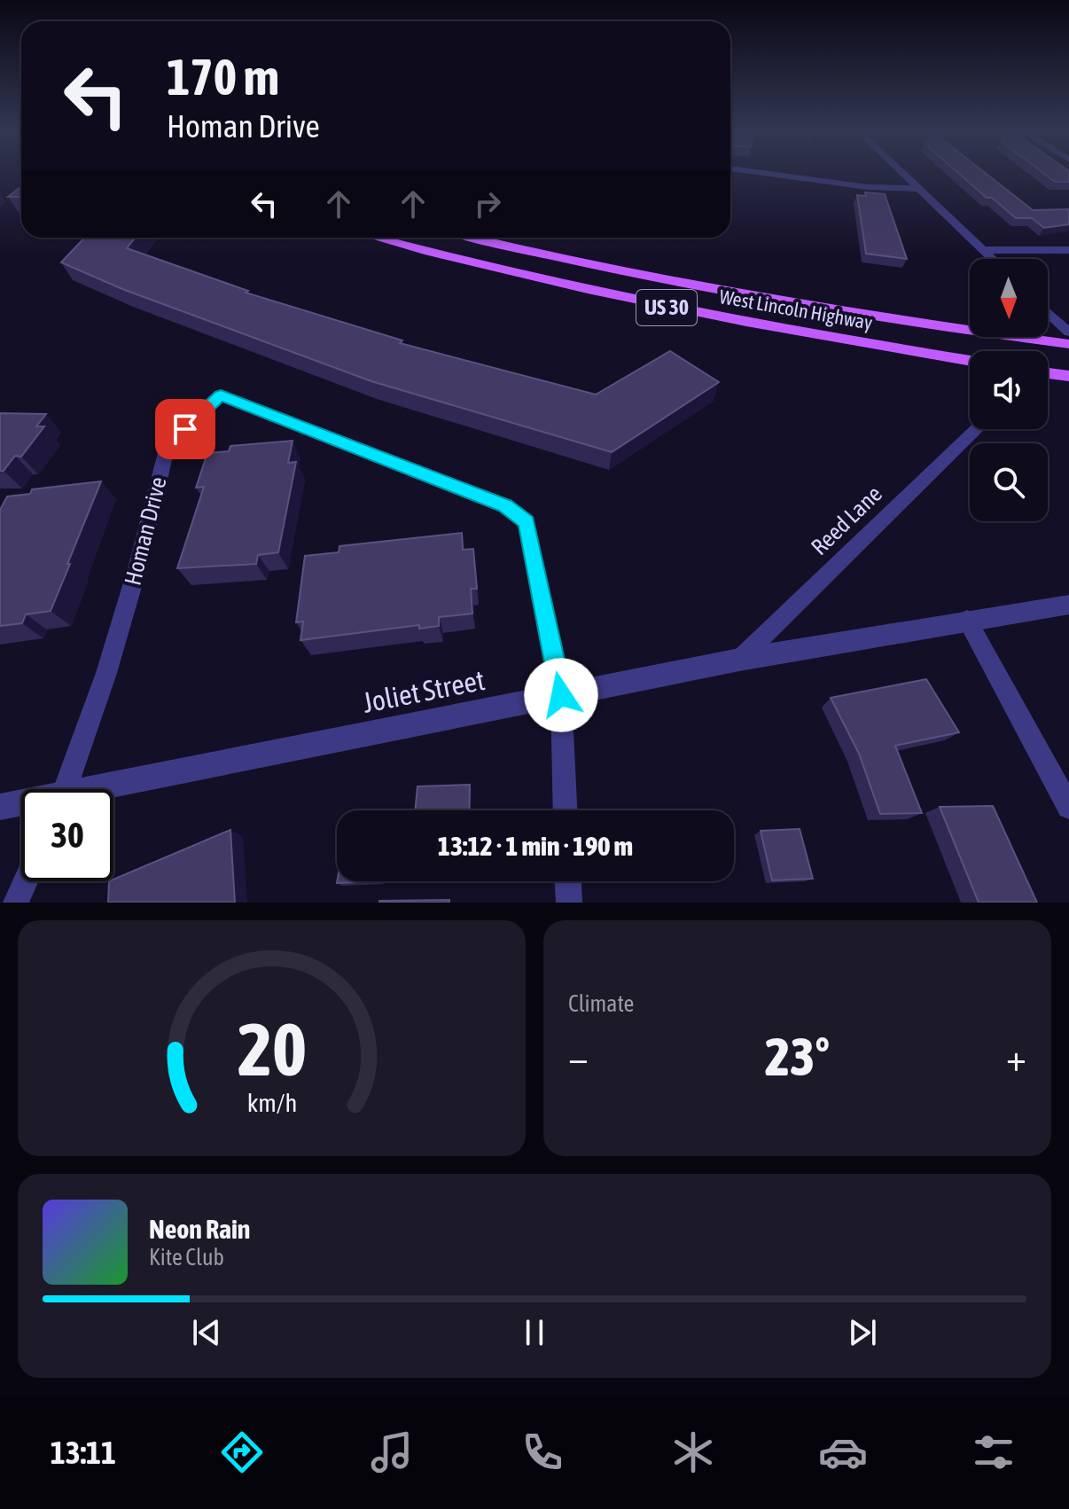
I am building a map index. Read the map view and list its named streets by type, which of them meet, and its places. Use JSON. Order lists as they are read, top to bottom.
{
  "streets": {
    "main road": ["US 30", "West Lincoln Highway"],
    "street": ["Reed Lane", "Homan Drive", "Joliet Street"]
  },
  "crossings": [
    ["Reed Lane", "Joliet Street"],
    ["Homan Drive", "Joliet Street"]
  ],
  "north": "bottom",
  "page": {
    "turn": ["170 m", "Homan Drive"],
    "limit": "30",
    "trip": "13:12 · 1 min · 190 m",
    "tile": "Climate",
    "heat": ["−", "23°", "+"],
    "song": ["Neon Rain", "Kite Club"],
    "tabs": "13:11",
    "gauge": ["20", "km/h"]
  }
}
